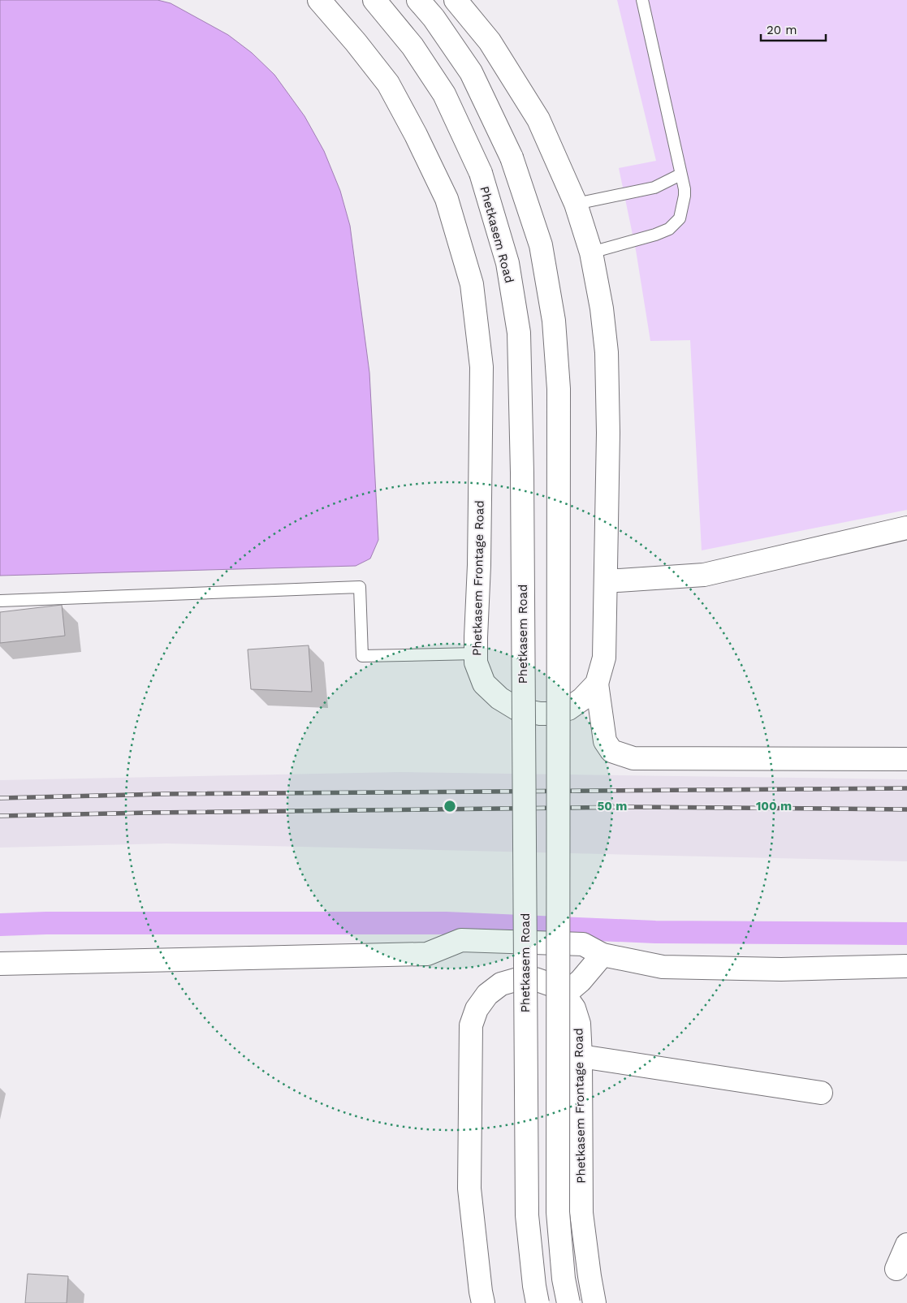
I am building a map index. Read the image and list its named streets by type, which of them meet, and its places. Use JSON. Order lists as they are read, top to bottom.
{
  "streets": {
    "main road": ["Phetkasem Road", "Phetkasem Frontage Road"]
  },
  "scale_bar": "20 m",
  "rings": ["50 m", "100 m"]
}
